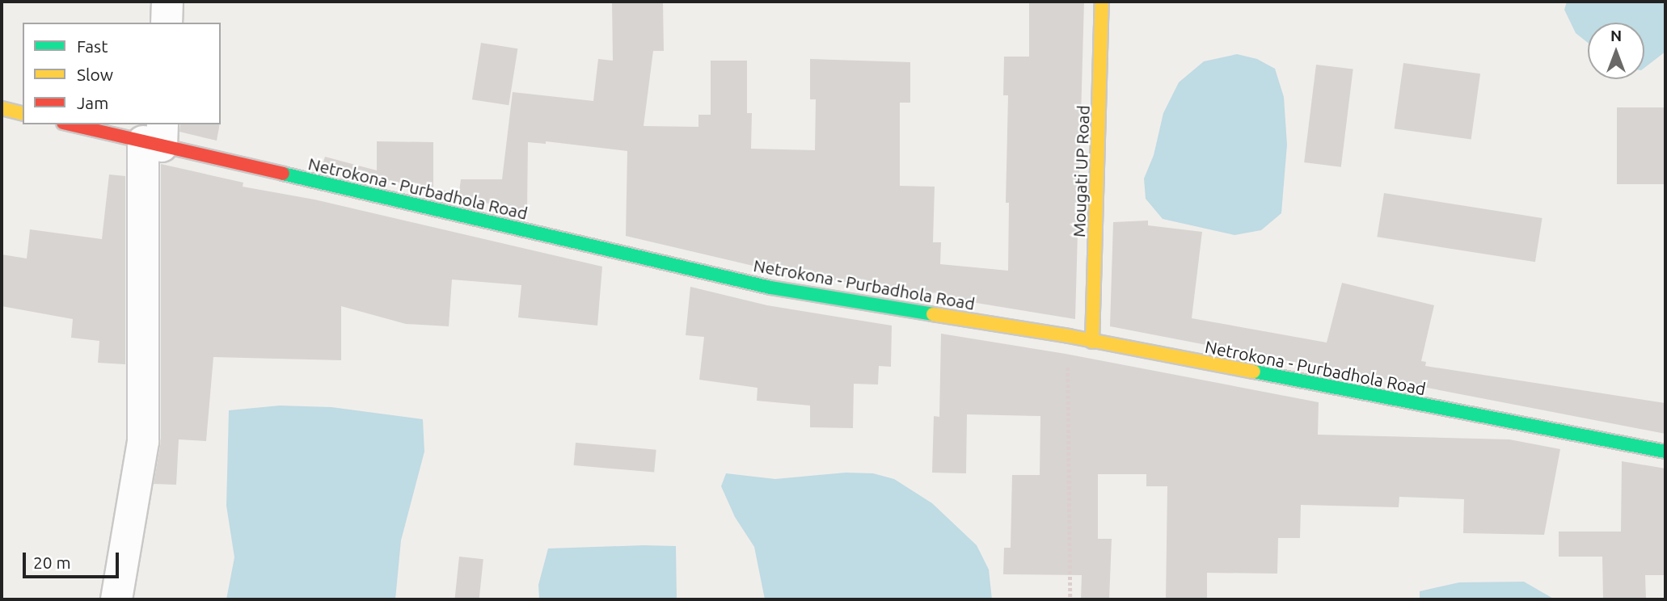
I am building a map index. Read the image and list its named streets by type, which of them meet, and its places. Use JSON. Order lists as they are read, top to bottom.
{
  "streets": {
    "main road": ["Mougati UP Road", "Netrokona - Purbadhola Road"]
  },
  "crossings": [
    ["Mougati UP Road", "Netrokona - Purbadhola Road"]
  ],
  "legend": ["Fast", "Slow", "Jam"],
  "scale_bar": "20 m",
  "north": "top"
}
